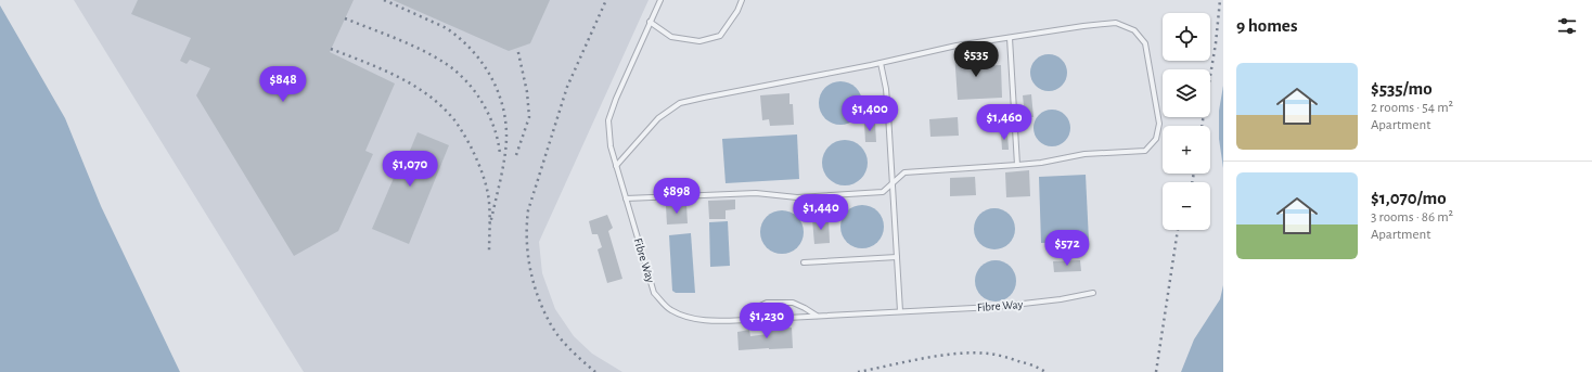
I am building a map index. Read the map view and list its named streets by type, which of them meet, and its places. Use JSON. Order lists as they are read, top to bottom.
{
  "streets": {
    "lane": ["Fibre Way"]
  },
  "page": {
    "heading": "9 homes",
    "map_buttons": ["+", "−"],
    "price": [
      "$535",
      "$848",
      "$1,400",
      "$1,460",
      "$1,070",
      "$898",
      "$1,440",
      "$572",
      "$1,230"
    ],
    "list": [
      {
        "name": "$535/mo",
        "note": "2 rooms · 54 m² · Apartment"
      },
      {
        "name": "$1,070/mo",
        "note": "3 rooms · 86 m² · Apartment"
      }
    ]
  }
}
